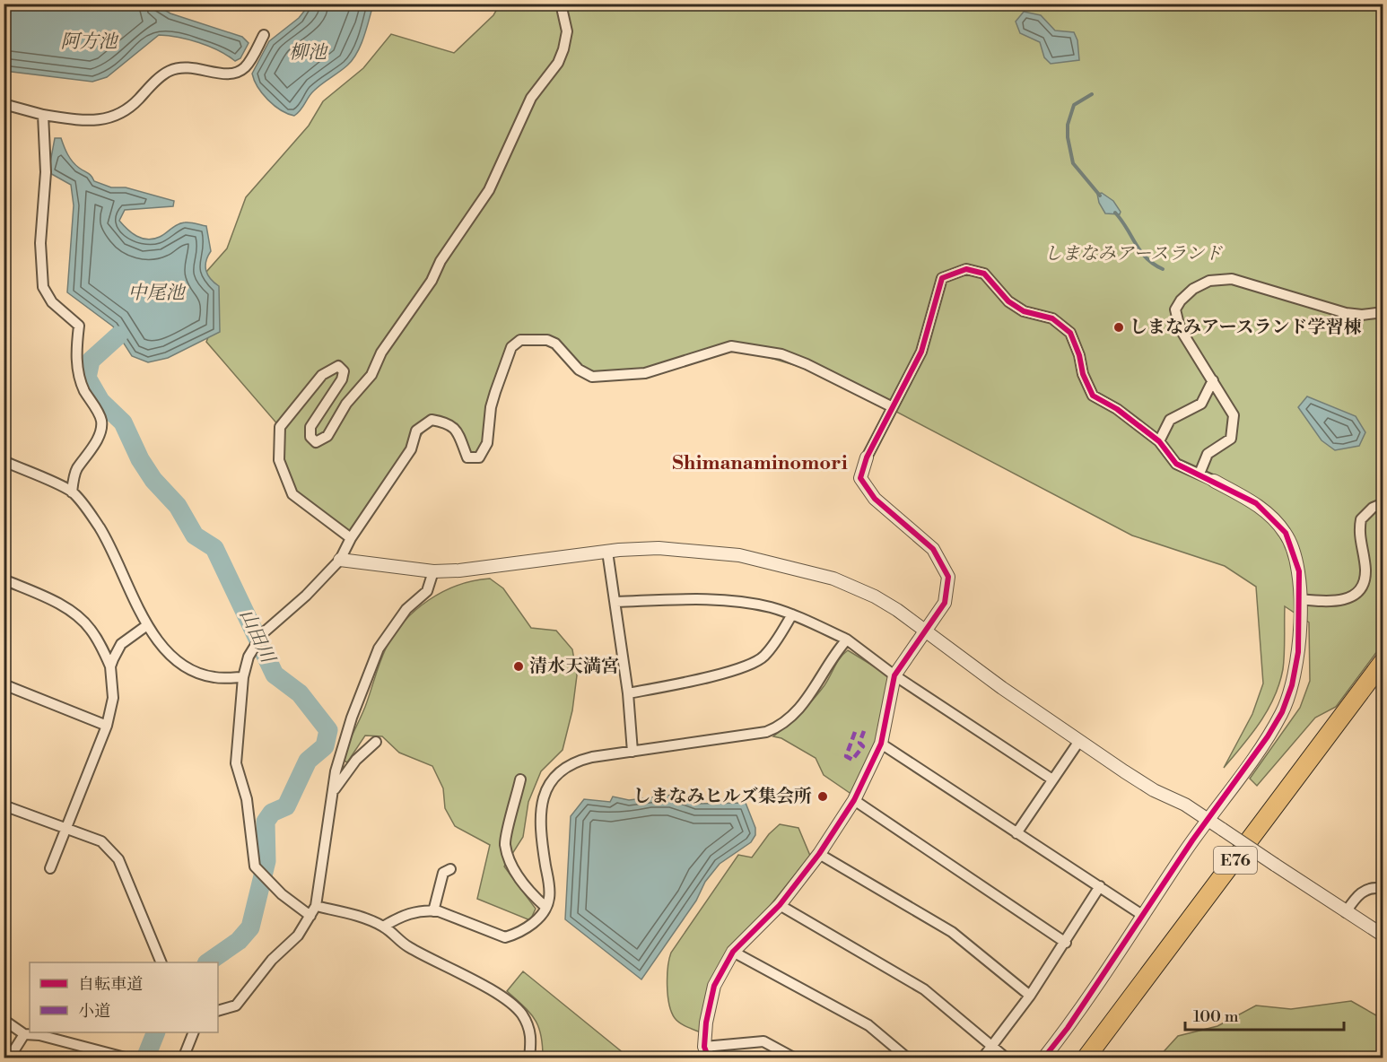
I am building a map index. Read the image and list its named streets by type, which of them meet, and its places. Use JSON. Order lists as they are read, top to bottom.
{
  "streets": {
    "highway": ["E76"]
  },
  "districts": ["Shimanaminomori"],
  "water": [
    "阿方池",
    "柳池",
    "中尾池",
    "山田川"
  ],
  "parks": ["しまなみアースランド"],
  "places": ["しまなみアースランド学習棟", "清水天満宮", "しまなみヒルズ集会所"],
  "legend": ["自転車道", "小道"],
  "scale_bar": "100 m"
}
